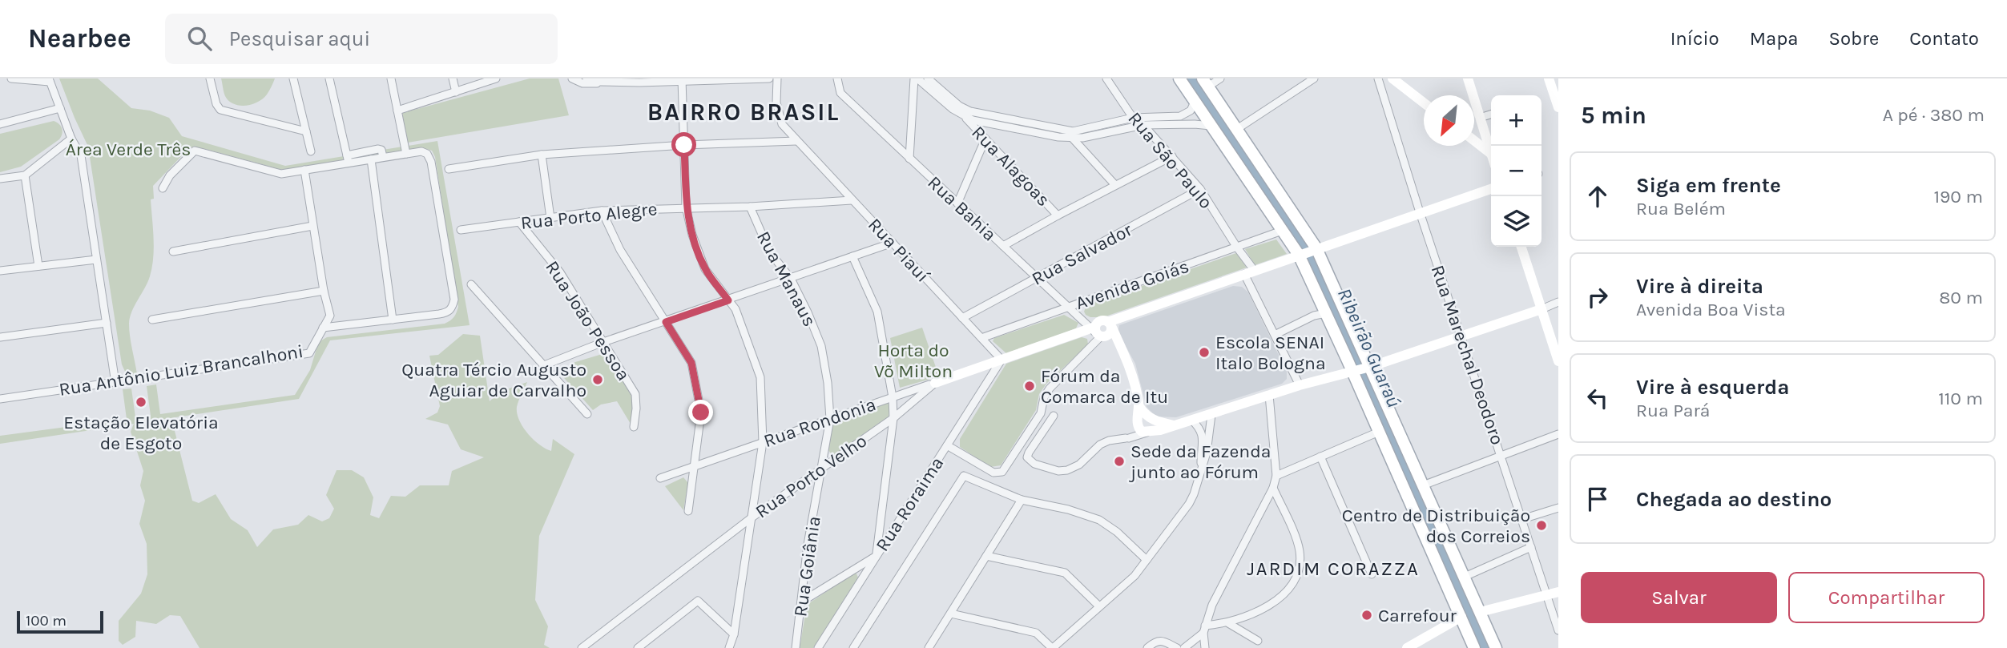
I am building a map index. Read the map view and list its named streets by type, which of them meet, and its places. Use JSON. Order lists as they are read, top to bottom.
{
  "streets": {
    "street": [
      "Rua São Paulo",
      "Rua Alagoas",
      "Rua Bahia",
      "Rua Porto Alegre",
      "Rua Piauí",
      "Rua Salvador",
      "Rua Manaus",
      "Avenida Goiás",
      "Rua João Pessoa",
      "Rua Marechal Deodoro",
      "Rua Antônio Luiz Brancalhoni",
      "Rua Rondonia",
      "Rua Porto Velho",
      "Rua Roraima",
      "Rua Goiânia"
    ]
  },
  "crossings": [
    ["Rua São Paulo", "Rua Salvador"],
    ["Rua São Paulo", "Avenida Goiás"],
    ["Rua Bahia", "Rua Salvador"],
    ["Rua Bahia", "Avenida Goiás"],
    ["Rua Porto Alegre", "Rua Piauí"],
    ["Rua Porto Alegre", "Rua Manaus"],
    ["Rua Porto Alegre", "Rua João Pessoa"],
    ["Rua Piauí", "Rua Salvador"],
    ["Rua Piauí", "Avenida Goiás"],
    ["Rua Piauí", "Rua Roraima"],
    ["Rua Manaus", "Rua Rondonia"],
    ["Rua Manaus", "Rua Goiânia"],
    ["Avenida Goiás", "Rua Marechal Deodoro"],
    ["Avenida Goiás", "Rua Rondonia"],
    ["Avenida Goiás", "Rua Roraima"],
    ["Rua Rondonia", "Rua Porto Velho"],
    ["Rua Rondonia", "Rua Goiânia"],
    ["Rua Porto Velho", "Rua Goiânia"]
  ],
  "districts": ["BAIRRO BRASIL", "JARDIM CORAZZA"],
  "water": ["Ribeirão Guaraú"],
  "parks": ["Área Verde Três", "Horta do Võ Milton"],
  "places": [
    "Escola SENAI Italo Bologna",
    "Quatra Tércio Augusto Aguiar de Carvalho",
    "Fórum da Comarca de Itu",
    "Estação Elevatória de Esgoto",
    "Sede da Fazenda junto ao Fórum",
    "Centro de Distribuição dos Correios",
    "Carrefour"
  ],
  "scale_bar": "100 m",
  "north": "bottom left",
  "page": {
    "header": "Nearbee",
    "search": "Pesquisar aqui",
    "nav": [
      "Início",
      "Mapa",
      "Sobre",
      "Contato"
    ],
    "heading": ["5 min", "A pé · 380 m"],
    "map_buttons": ["+", "−"],
    "list": [
      ["Siga em frente", "Rua Belém", "190 m"],
      ["Vire à direita", "Avenida Boa Vista", "80 m"],
      ["Vire à esquerda", "Rua Pará", "110 m"],
      "Chegada ao destino"
    ],
    "buttons": ["Salvar", "Compartilhar"],
    "scale": "100 m"
  }
}
